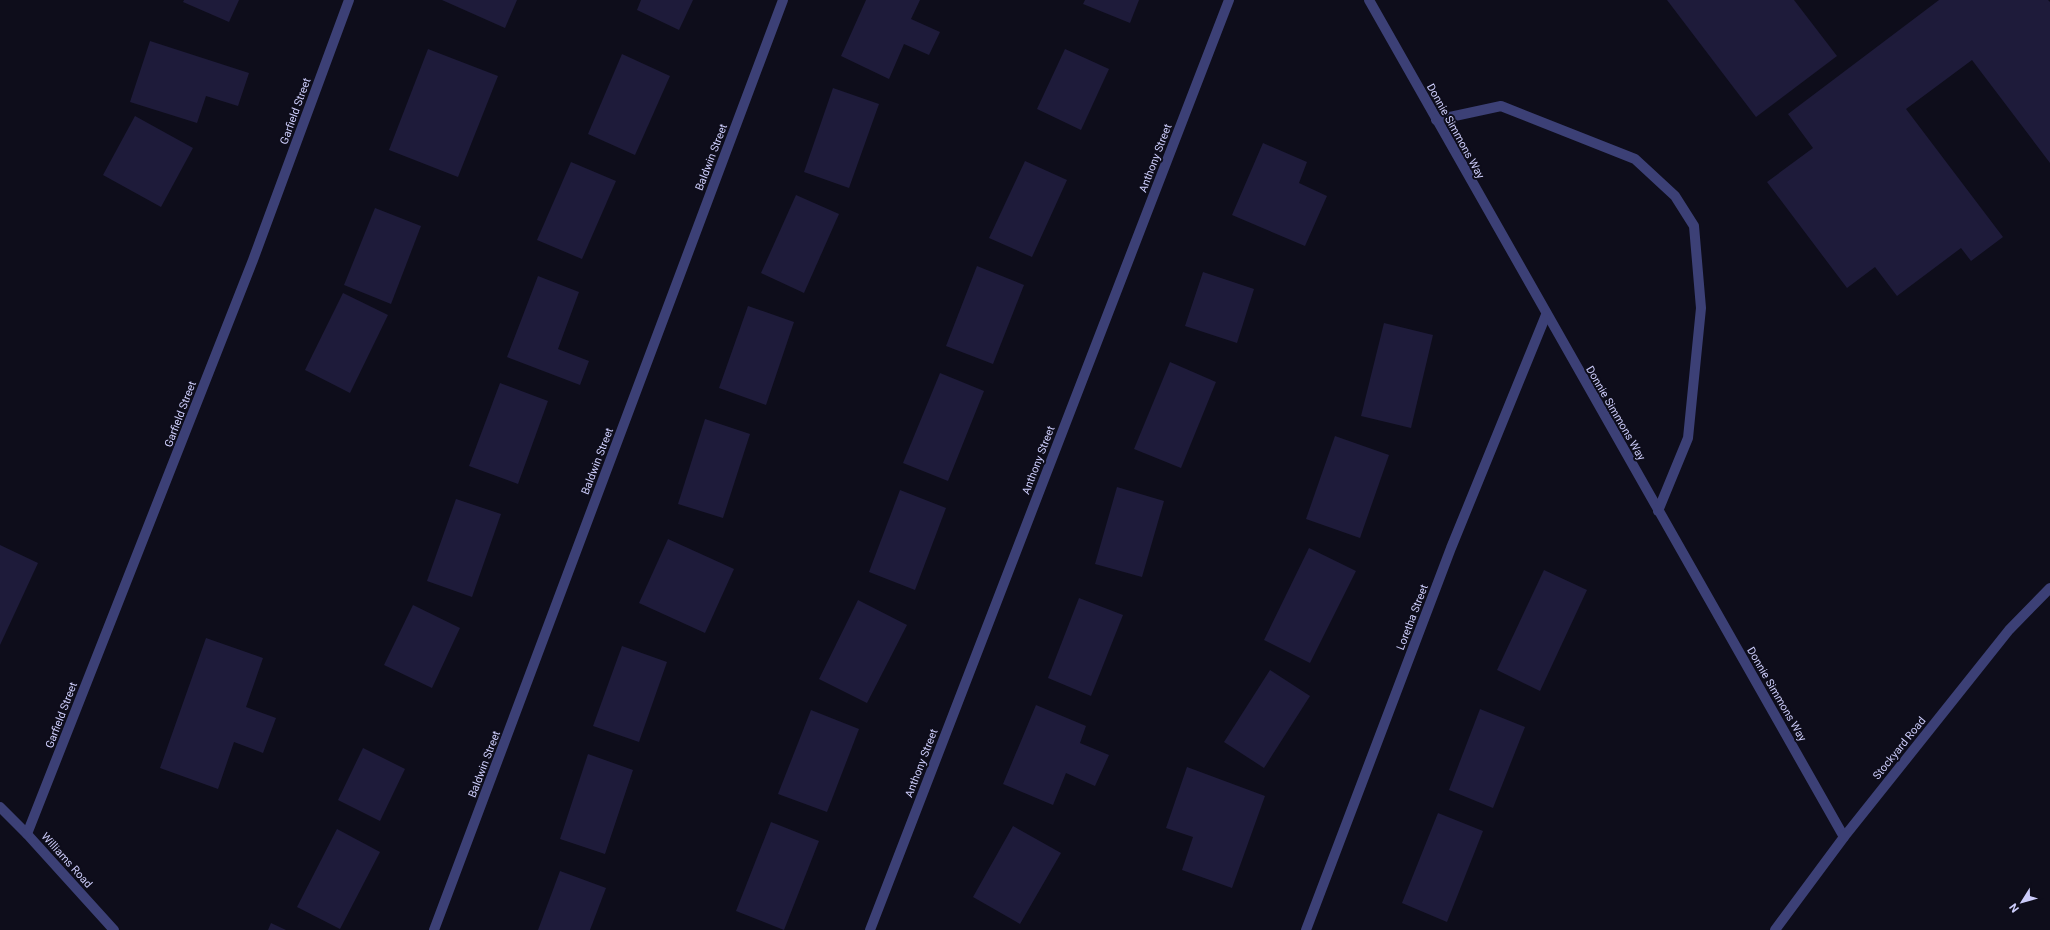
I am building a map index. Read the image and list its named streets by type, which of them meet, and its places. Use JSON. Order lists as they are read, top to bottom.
{
  "streets": {
    "street": [
      "Garfield Street",
      "Donnie Simmons Way",
      "Baldwin Street",
      "Anthony Street",
      "Loretha Street",
      "Stockyard Road",
      "Williams Road"
    ]
  },
  "crossings": [
    ["Garfield Street", "Williams Road"],
    ["Donnie Simmons Way", "Loretha Street"],
    ["Donnie Simmons Way", "Stockyard Road"]
  ],
  "north": "bottom left"
}
